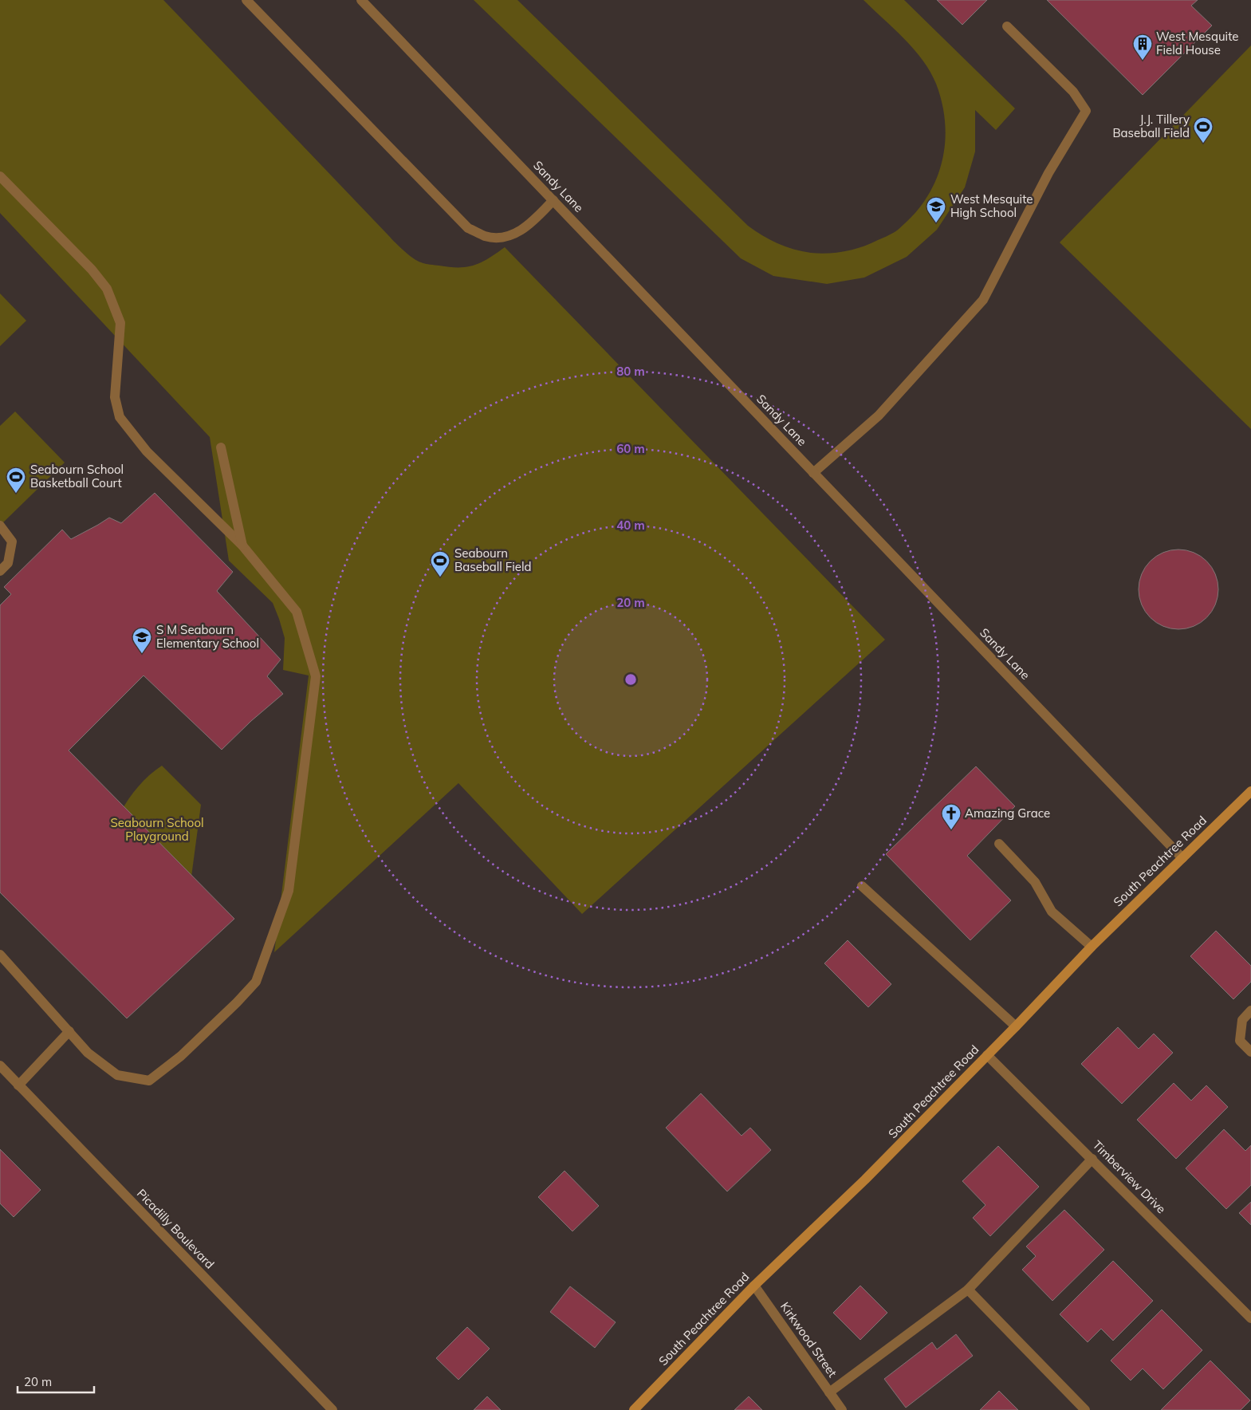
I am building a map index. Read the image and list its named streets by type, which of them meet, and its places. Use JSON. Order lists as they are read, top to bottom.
{
  "streets": {
    "main road": ["South Peachtree Road"],
    "street": [
      "Sandy Lane",
      "Timberview Drive",
      "Picadilly Boulevard",
      "Kirkwood Street"
    ]
  },
  "crossings": [
    ["Sandy Lane", "South Peachtree Road"],
    ["South Peachtree Road", "Timberview Drive"],
    ["South Peachtree Road", "Kirkwood Street"]
  ],
  "parks": ["Seabourn School Playground"],
  "places": {
    "building": ["West Mesquite Field House"],
    "sports": ["J.J. Tillery Baseball Field", "Seabourn School Basketball Court", "Seabourn Baseball Field"],
    "school or university": ["West Mesquite High School", "S M Seabourn Elementary School"],
    "church": ["Amazing Grace"]
  },
  "scale_bar": "20 m",
  "rings": [
    "80 m",
    "60 m",
    "40 m",
    "20 m"
  ]
}
